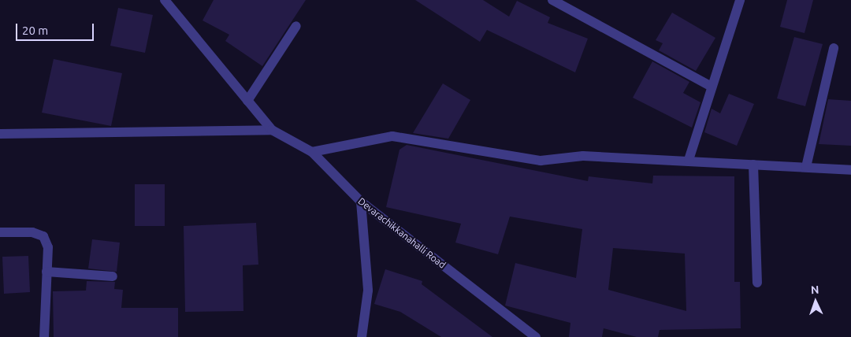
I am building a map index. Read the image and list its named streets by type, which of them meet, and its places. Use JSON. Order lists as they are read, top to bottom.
{
  "streets": {
    "street": ["Devarachikkanahalli Road"]
  },
  "scale_bar": "20 m",
  "north": "top"
}
